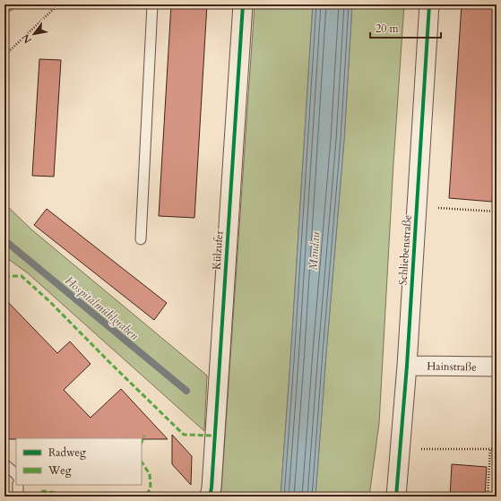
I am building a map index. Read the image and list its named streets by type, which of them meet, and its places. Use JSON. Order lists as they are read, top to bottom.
{
  "streets": {
    "street": ["Külzufer", "Schliebenstraße", "Hainstraße"]
  },
  "crossings": [
    ["Schliebenstraße", "Hainstraße"]
  ],
  "water": ["Mandau", "Hospitalmühlgraben"],
  "legend": ["Radweg", "Weg"],
  "scale_bar": "20 m",
  "north": "bottom left"
}
